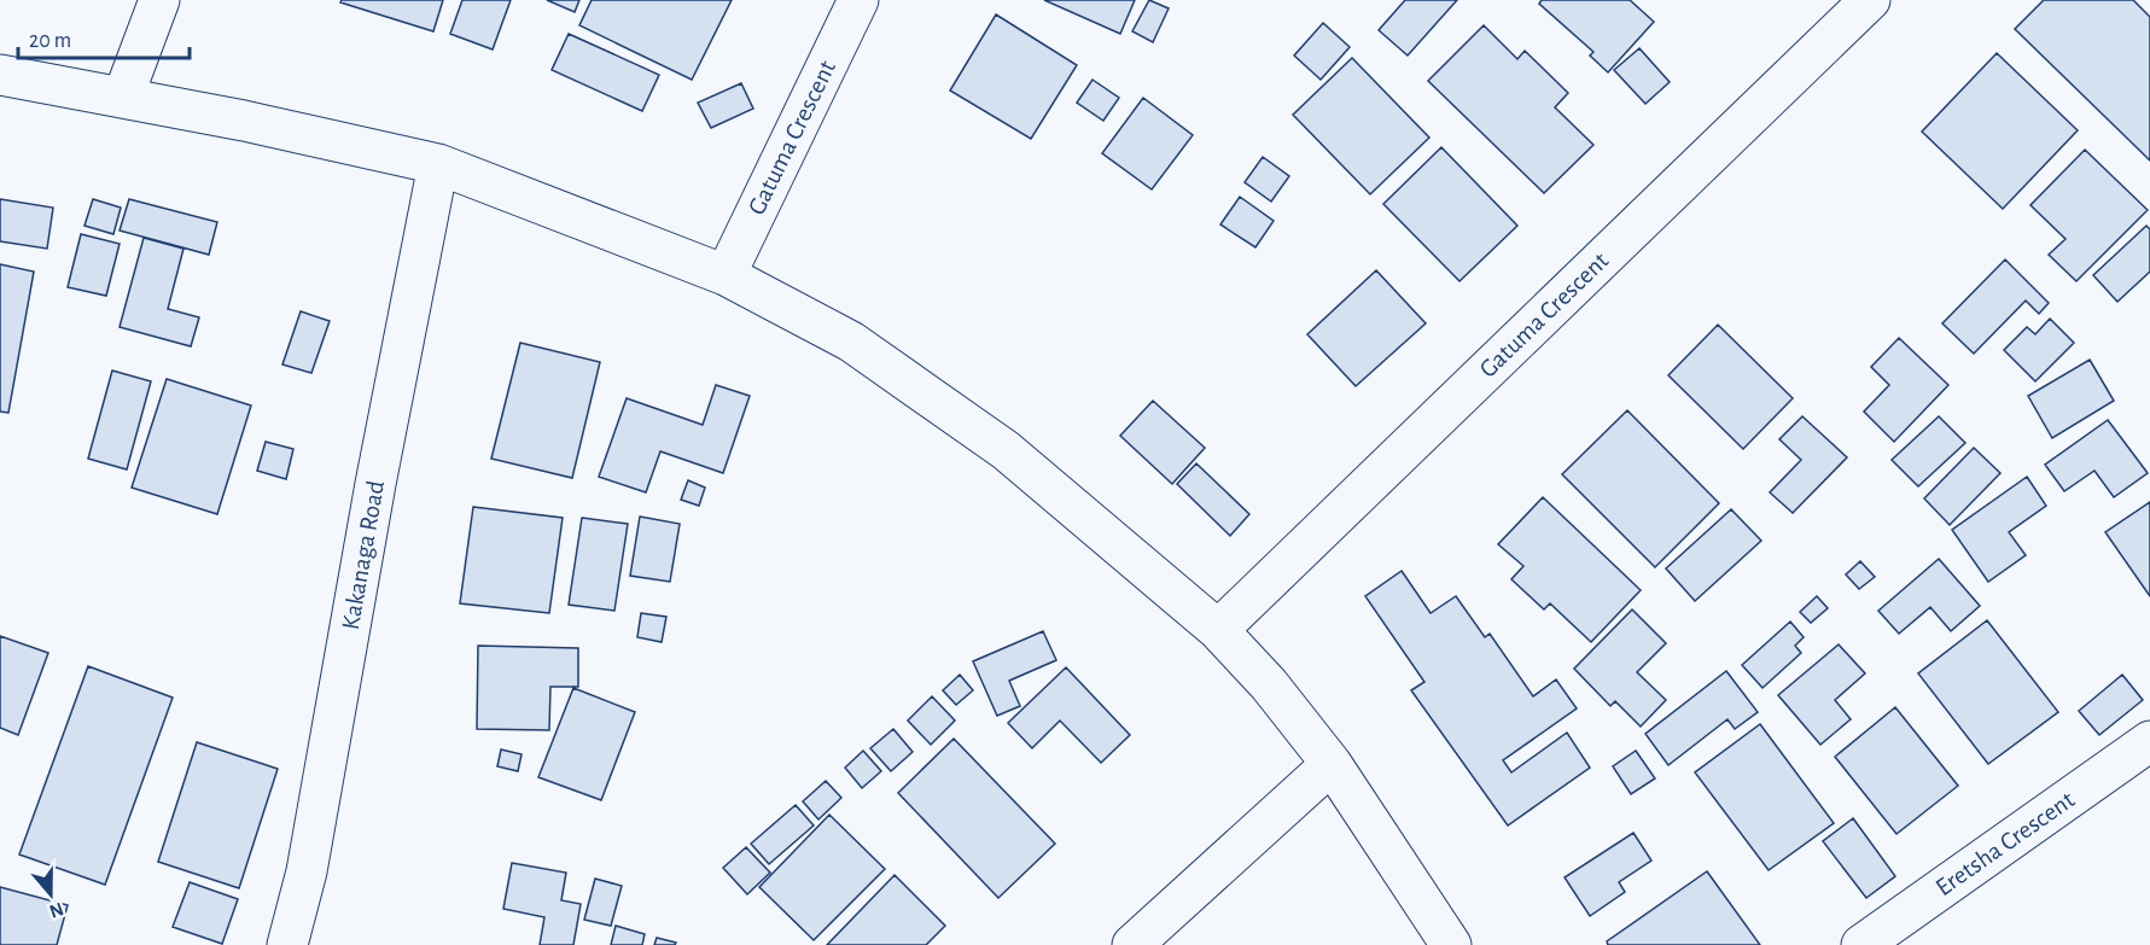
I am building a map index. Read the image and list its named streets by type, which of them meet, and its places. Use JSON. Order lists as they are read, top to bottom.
{
  "streets": {
    "street": ["Gatuma Crescent", "Kakanaga Road", "Eretsha Crescent"]
  },
  "scale_bar": "20 m",
  "north": "bottom"
}
